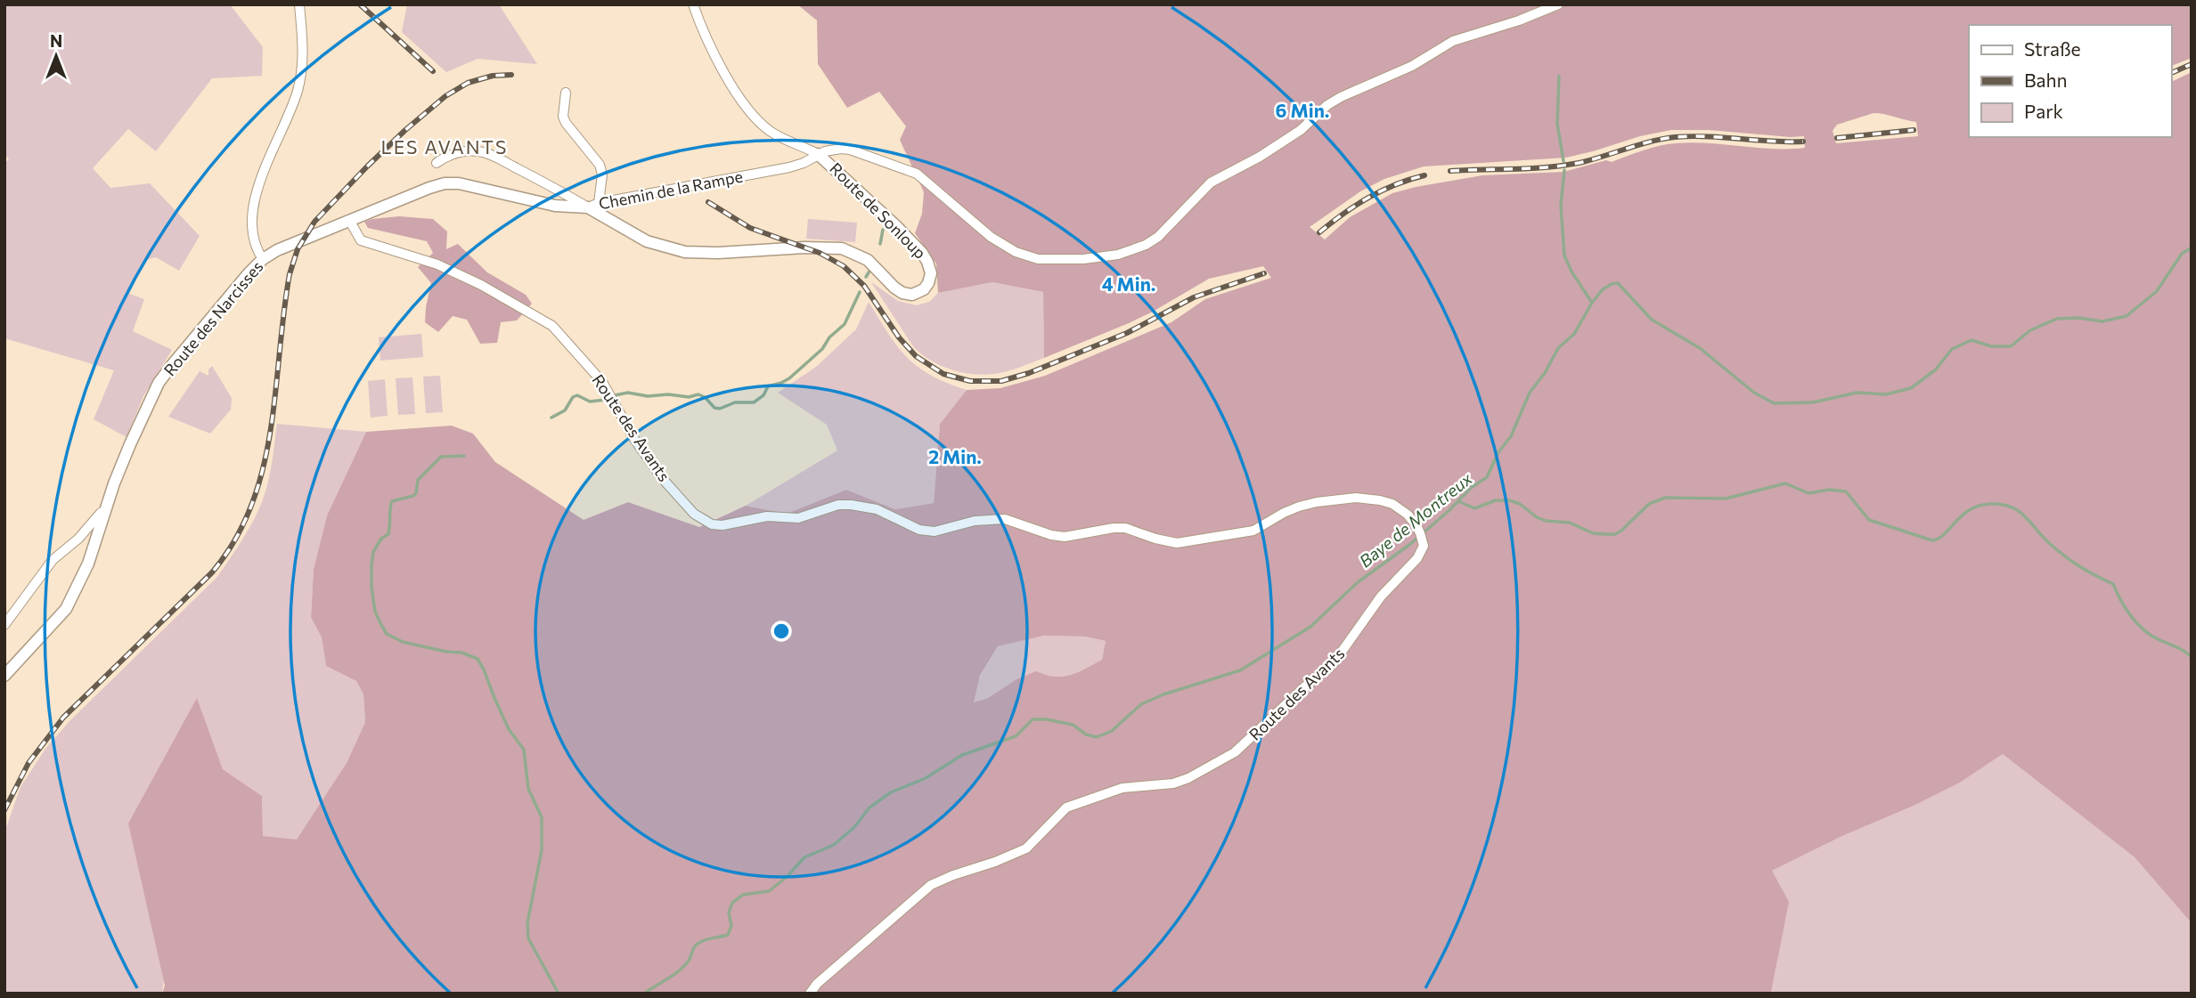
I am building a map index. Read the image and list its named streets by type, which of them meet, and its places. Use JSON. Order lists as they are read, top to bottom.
{
  "streets": {
    "street": [
      "Chemin de la Rampe",
      "Route de Sonloup",
      "Route des Narcisses",
      "Route des Avants"
    ]
  },
  "crossings": [
    ["Chemin de la Rampe", "Route de Sonloup"],
    ["Chemin de la Rampe", "Route des Narcisses"],
    ["Route des Narcisses", "Route des Avants"]
  ],
  "districts": ["LES AVANTS"],
  "water": ["Baye de Montreux"],
  "legend": ["Straße", "Bahn", "Park"],
  "north": "top",
  "rings": ["6 Min.", "4 Min.", "2 Min."]
}
